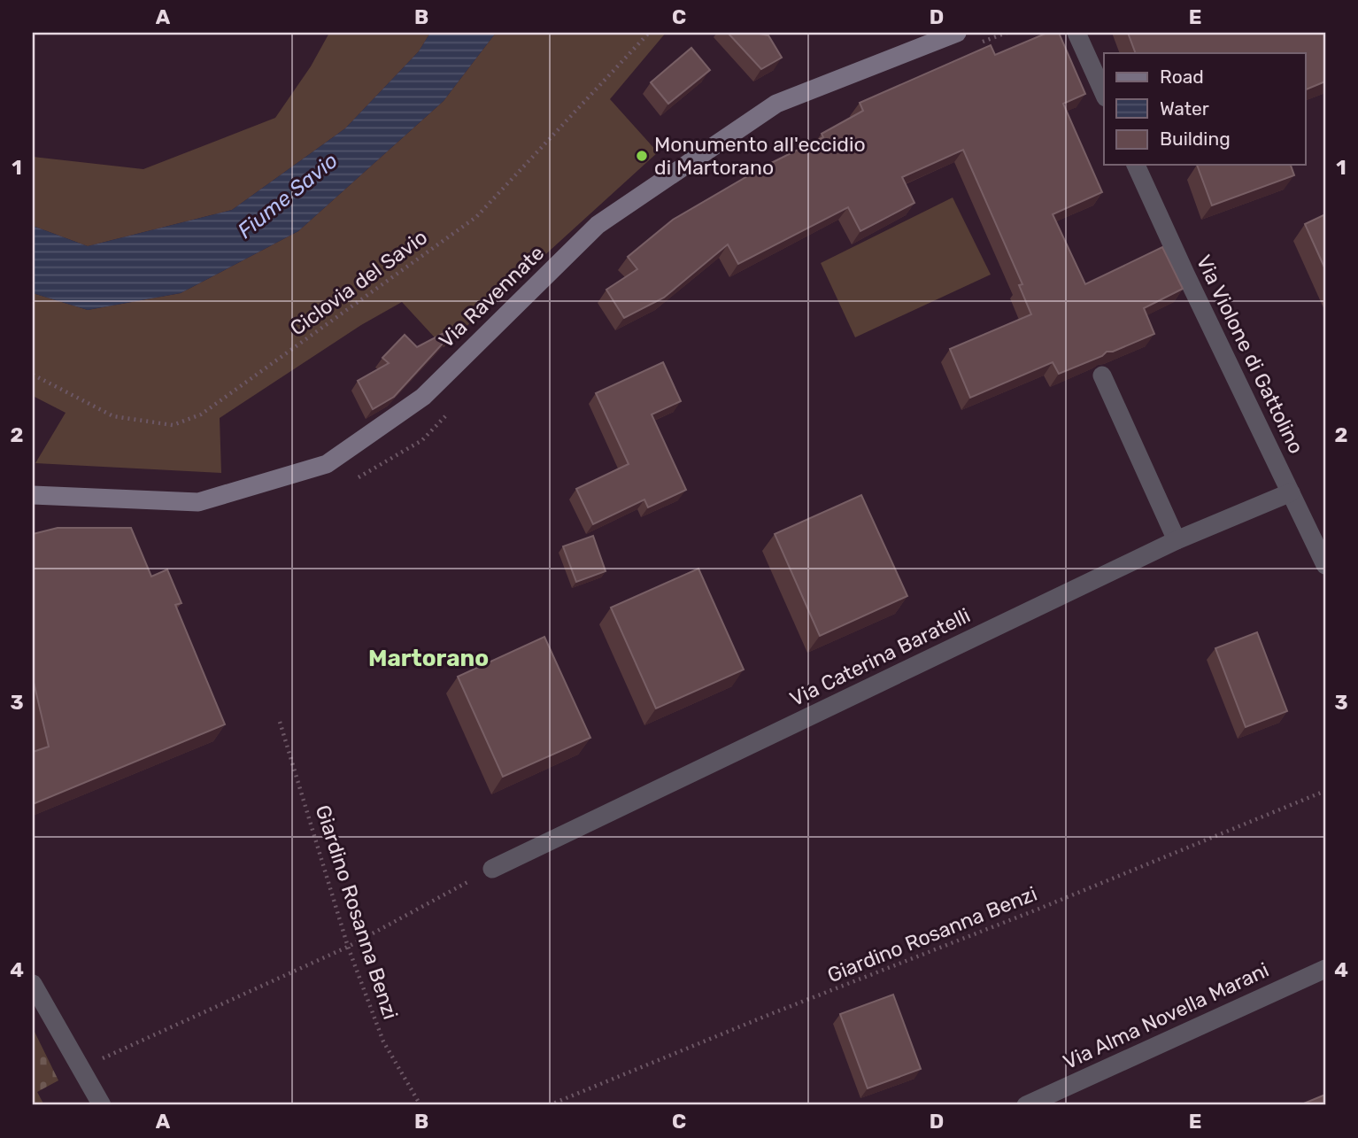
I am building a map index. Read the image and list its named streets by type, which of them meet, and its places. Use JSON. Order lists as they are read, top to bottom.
{
  "streets": {
    "main road": ["Via Ravennate"],
    "street": ["Via Violone di Gattolino", "Via Caterina Baratelli", "Via Alma Novella Marani"],
    "path": ["Ciclovia del Savio", "Giardino Rosanna Benzi"]
  },
  "crossings": [
    ["Via Violone di Gattolino", "Via Caterina Baratelli"]
  ],
  "districts": ["Martorano"],
  "water": ["Fiume Savio"],
  "places": ["Monumento all'eccidio di Martorano"],
  "legend": ["Road", "Water", "Building"],
  "grid": {
    "columns": [
      "A",
      "B",
      "C",
      "D",
      "E"
    ],
    "rows": [
      "1",
      "2",
      "3",
      "4"
    ]
  }
}
